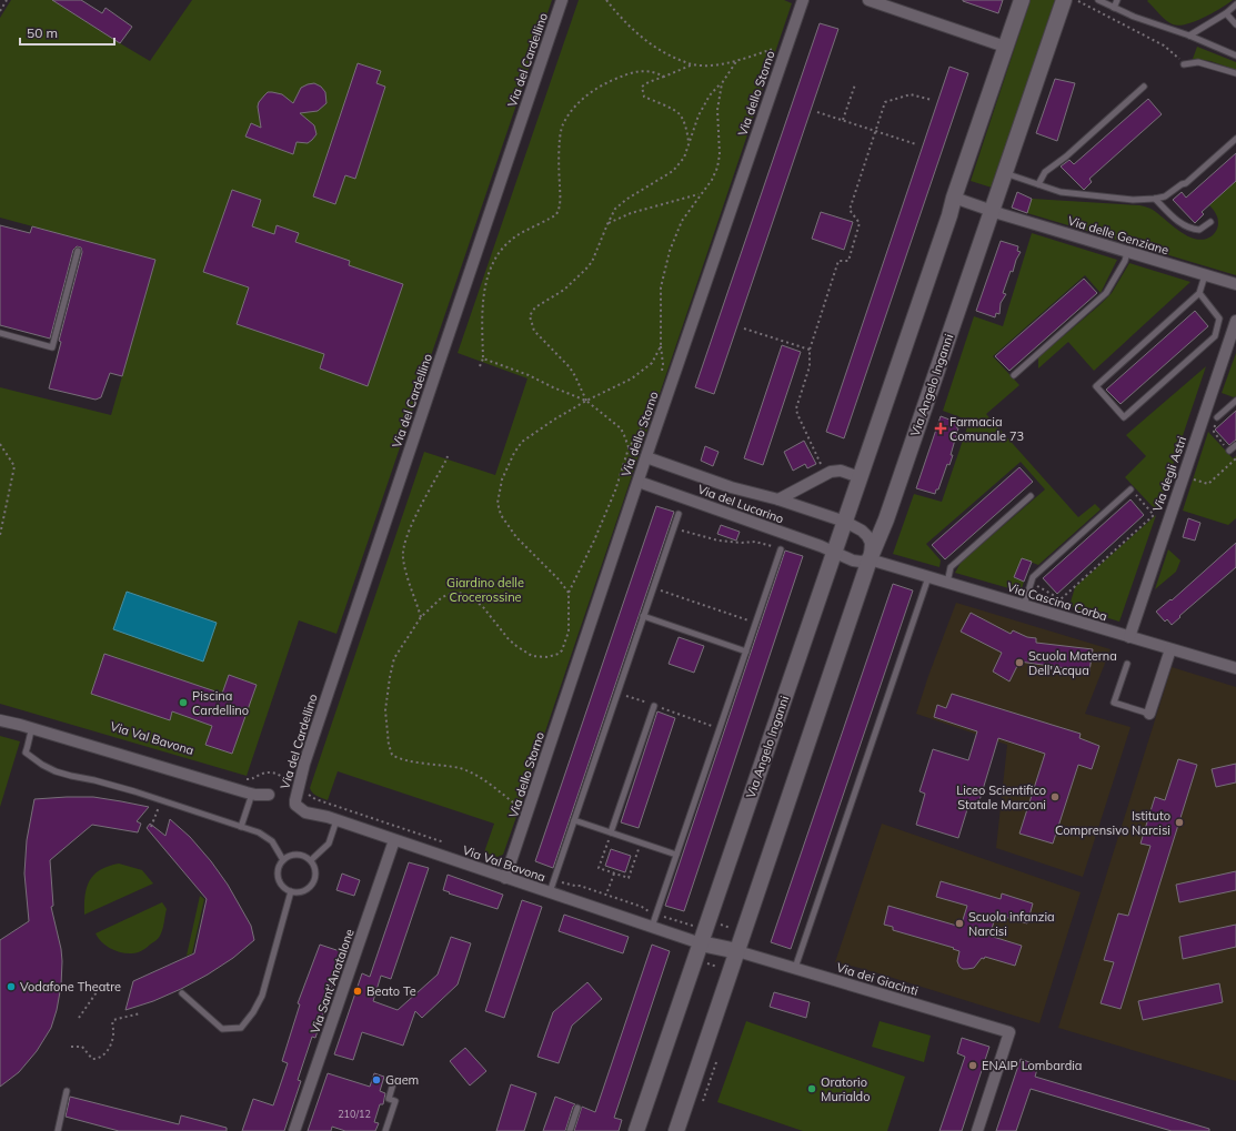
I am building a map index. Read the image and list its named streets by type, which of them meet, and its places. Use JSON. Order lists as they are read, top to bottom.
{
  "streets": {
    "street": [
      "Via del Cardellino",
      "Via dello Storno",
      "Via delle Genziane",
      "Via Angelo Inganni",
      "Via degli Astri",
      "Via del Lucarino",
      "Via Cascina Corba",
      "Via Val Bavona",
      "Via dei Giacinti",
      "Via Sant'Anatalone"
    ]
  },
  "crossings": [
    ["Via del Cardellino", "Via Val Bavona"],
    ["Via dello Storno", "Via del Lucarino"],
    ["Via dello Storno", "Via Val Bavona"],
    ["Via delle Genziane", "Via Angelo Inganni"],
    ["Via Angelo Inganni", "Via del Lucarino"],
    ["Via Angelo Inganni", "Via Cascina Corba"],
    ["Via Angelo Inganni", "Via Val Bavona"],
    ["Via Angelo Inganni", "Via dei Giacinti"],
    ["Via degli Astri", "Via Cascina Corba"],
    ["Via Val Bavona", "Via Sant'Anatalone"]
  ],
  "parks": ["Giardino delle Crocerossine"],
  "places": {
    "health": ["Farmacia Comunale 73"],
    "other": [
      "Scuola Materna Dell'Acqua",
      "Piscina Cardellino",
      "Liceo Scientifico Statale Marconi",
      "Istituto Comprensivo Narcisi",
      "Scuola infanzia Narcisi",
      "Vodafone Theatre",
      "Beato Te",
      "ENAIP Lombardia",
      "Gaem",
      "Oratorio Murialdo"
    ]
  },
  "house_numbers": ["210/12"],
  "scale_bar": "50 m"
}
